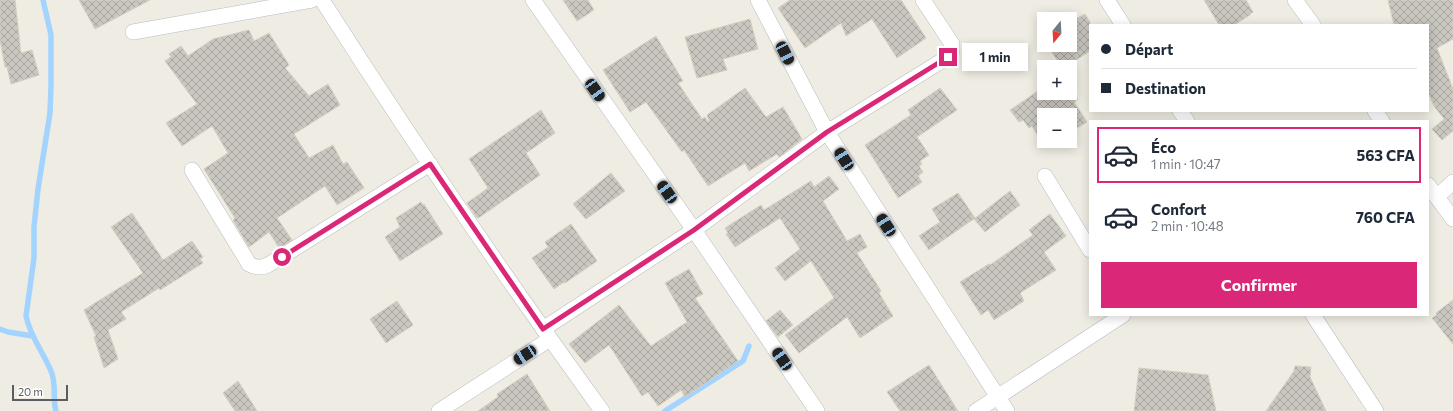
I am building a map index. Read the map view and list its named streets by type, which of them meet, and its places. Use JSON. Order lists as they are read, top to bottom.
{
  "scale_bar": "20 m",
  "north": "bottom",
  "page": {
    "map_buttons": ["+", "−"],
    "banner": ["Départ", "Destination"],
    "bubble": "1 min",
    "list": [
      {
        "name": "Éco",
        "note": "1 min · 10:47",
        "value": "563 CFA"
      },
      {
        "name": "Confort",
        "note": "2 min · 10:48",
        "value": "760 CFA"
      }
    ],
    "buttons": "Confirmer",
    "scale": "20 m"
  }
}
